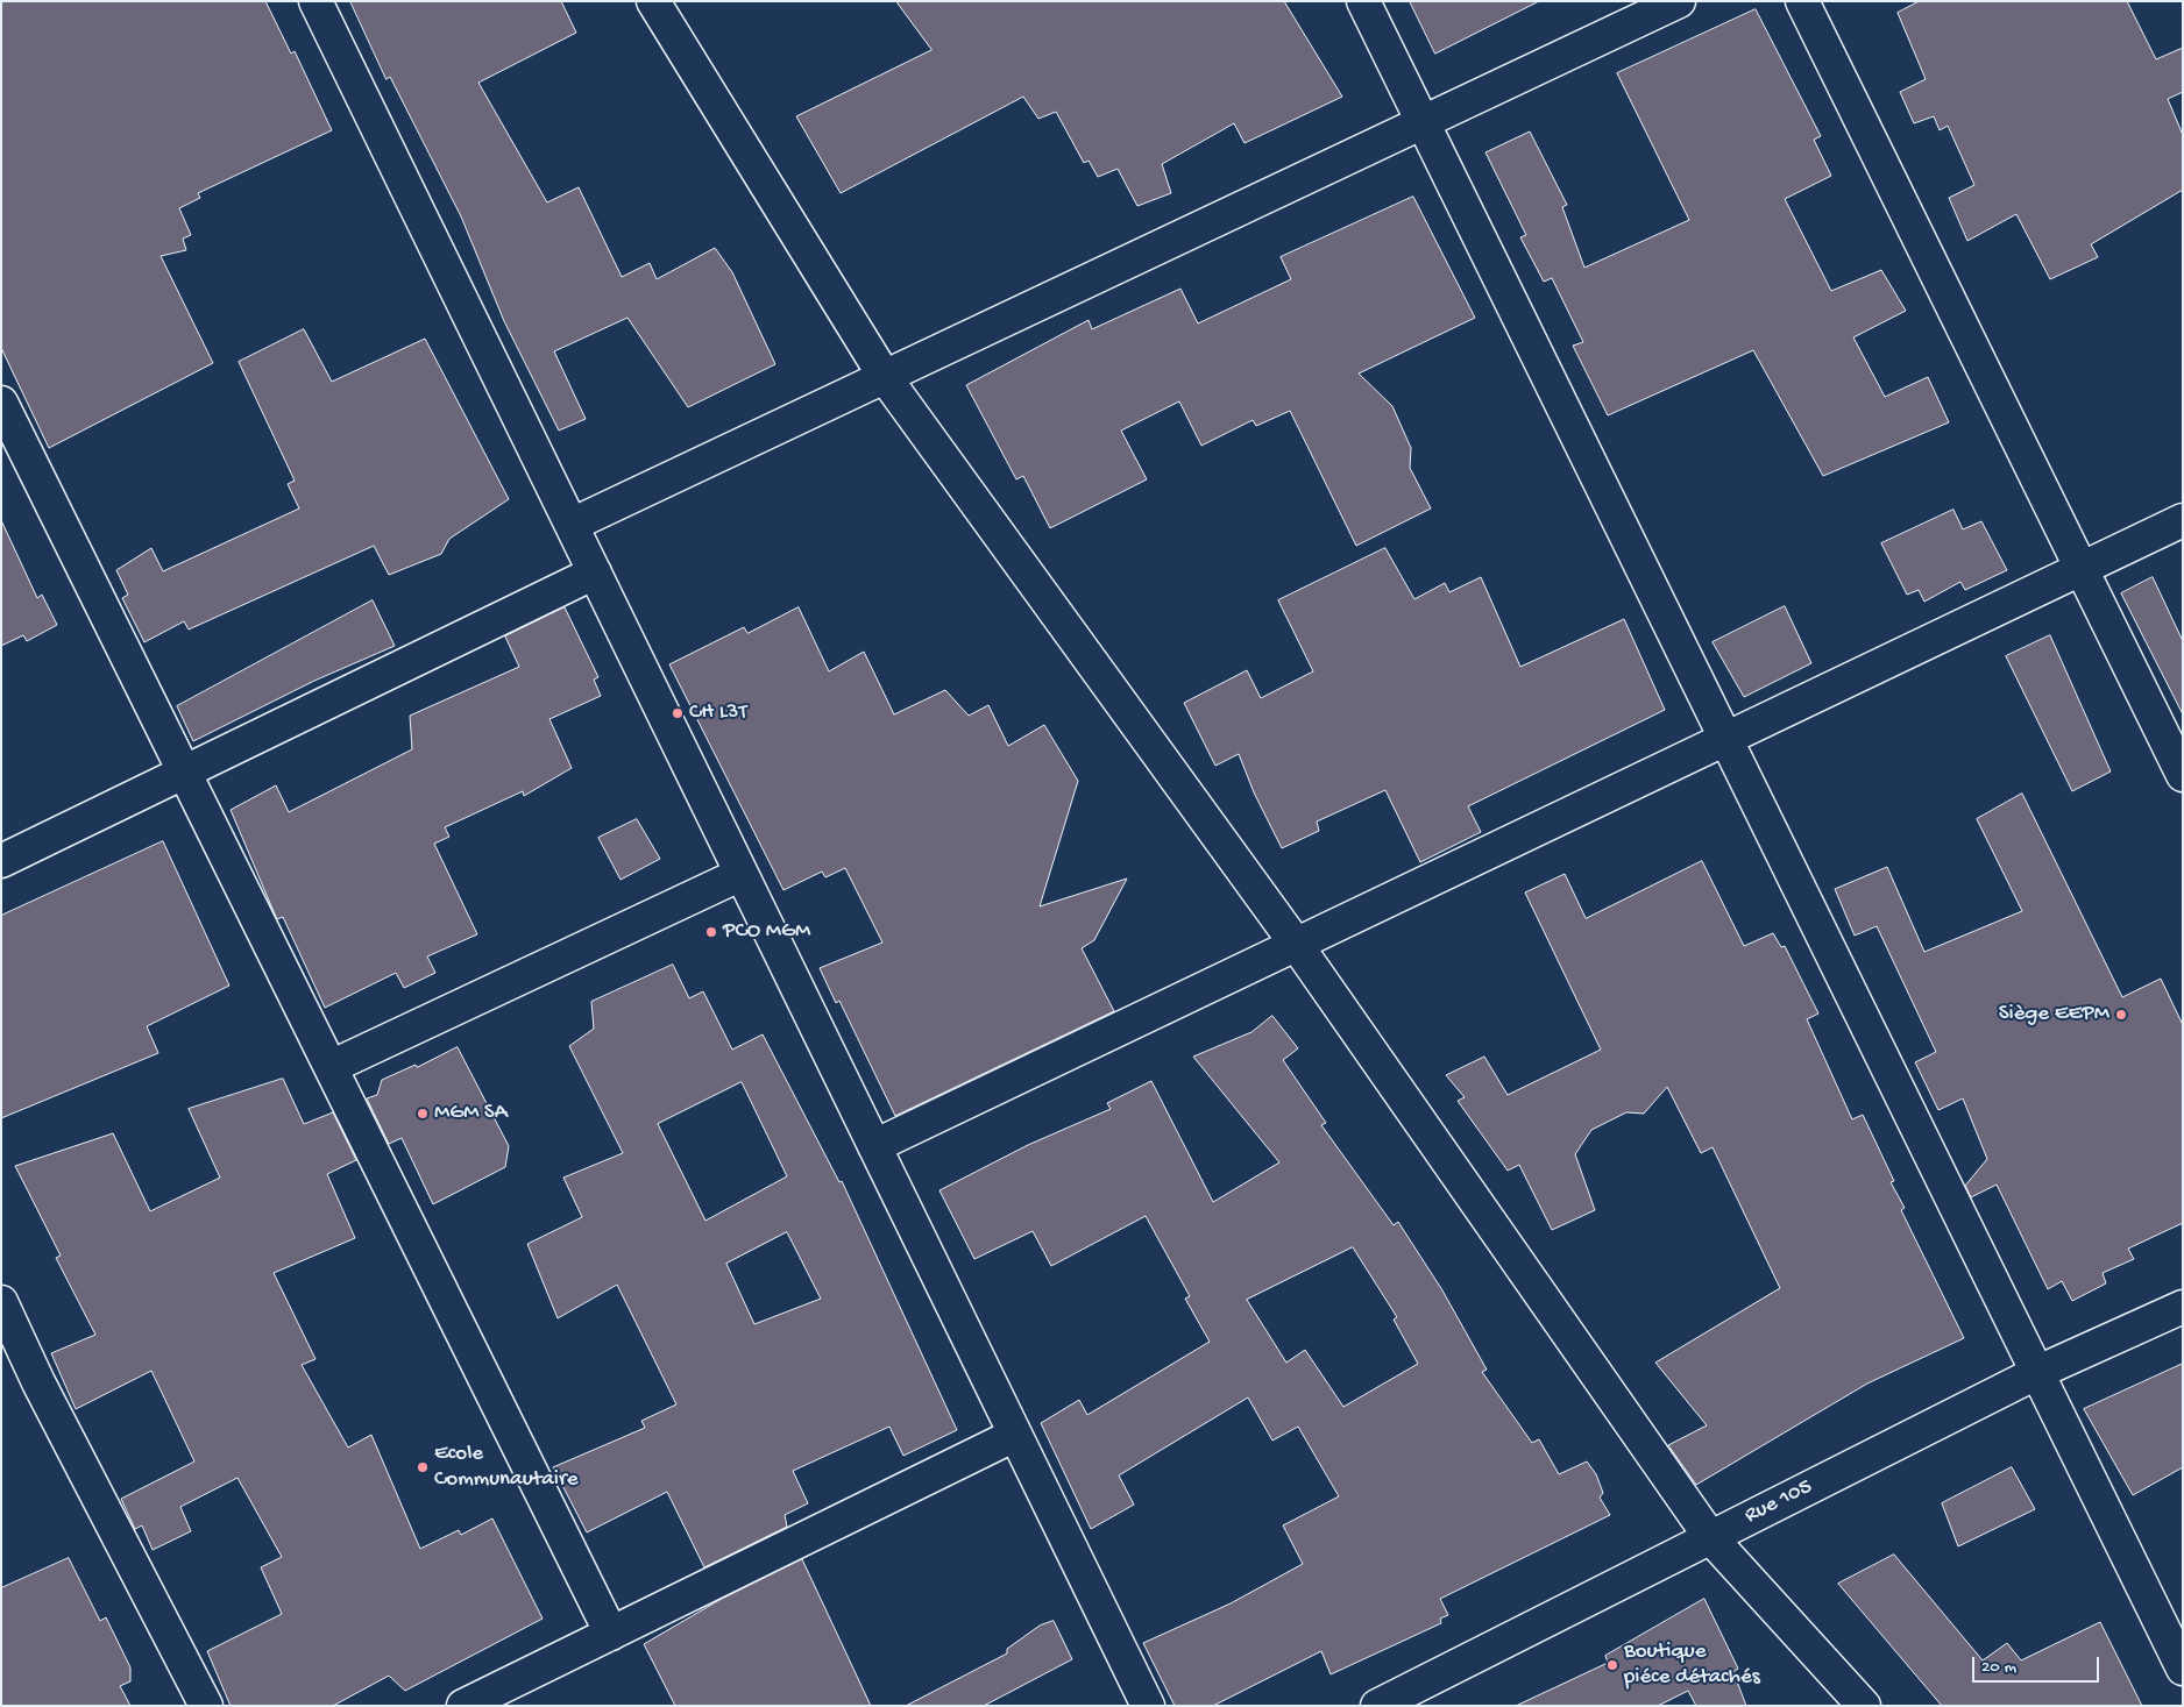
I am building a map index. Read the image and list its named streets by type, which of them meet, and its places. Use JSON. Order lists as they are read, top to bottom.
{
  "streets": {
    "street": ["Rue 105"]
  },
  "places": [
    "CH L3T",
    "PCO MGM",
    "Siège EEPM",
    "MGM SA",
    "Ecole Communautaire",
    "Boutique piéce détachés"
  ],
  "scale_bar": "20 m"
}
